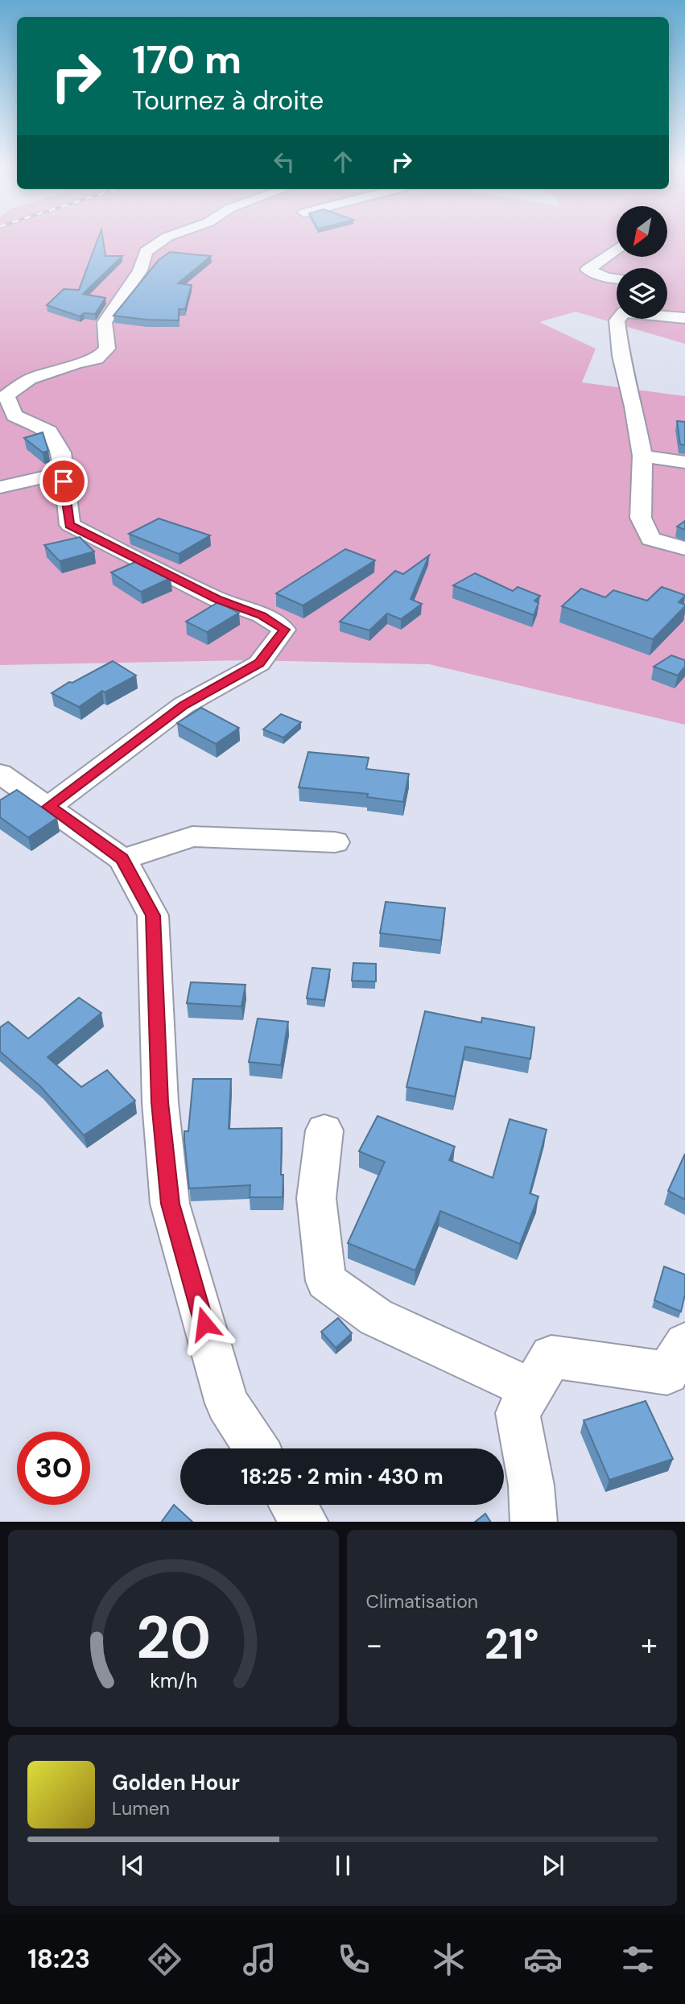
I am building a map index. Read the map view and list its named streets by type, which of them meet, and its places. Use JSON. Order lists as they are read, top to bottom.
{
  "north": "bottom left",
  "page": {
    "turn": ["170 m", "Tournez à droite"],
    "limit": "30",
    "trip": "18:25 · 2 min · 430 m",
    "tile": "Climatisation",
    "heat": ["−", "21°", "+"],
    "song": ["Golden Hour", "Lumen"],
    "tabs": "18:23",
    "gauge": ["20", "km/h"]
  }
}
